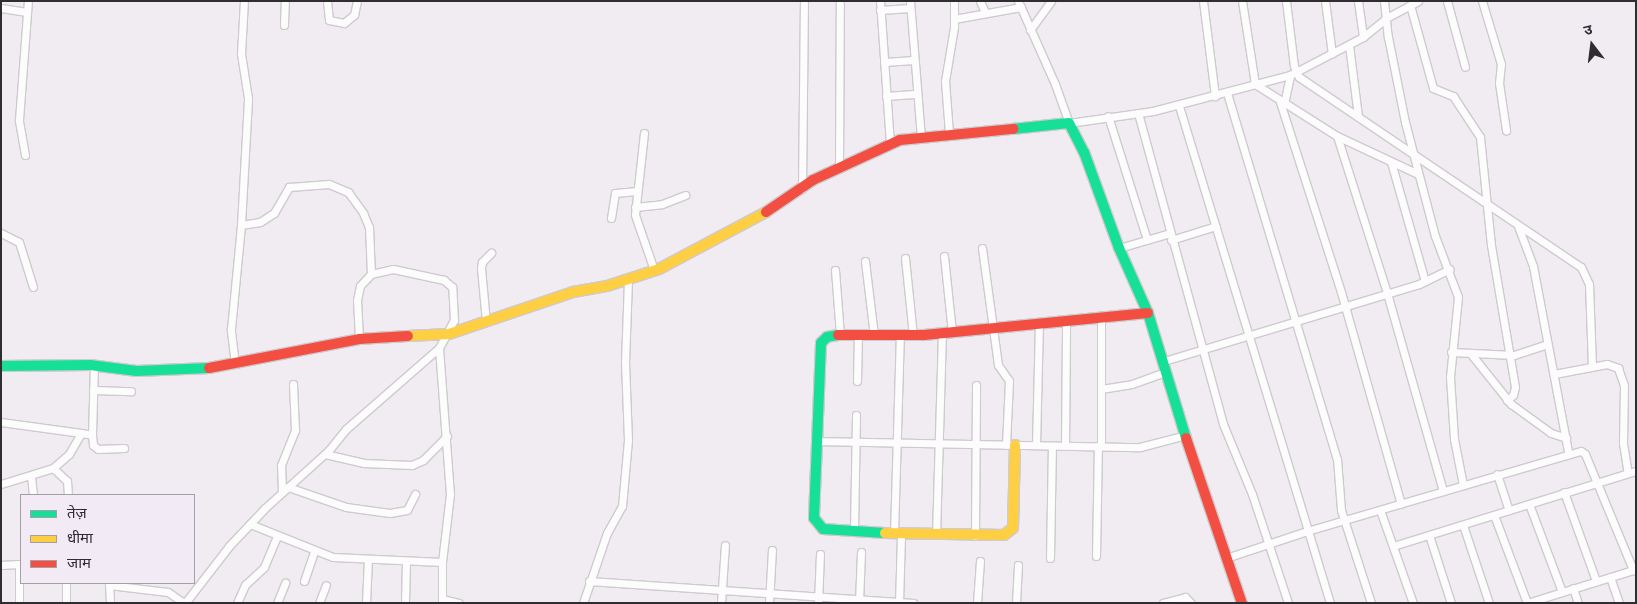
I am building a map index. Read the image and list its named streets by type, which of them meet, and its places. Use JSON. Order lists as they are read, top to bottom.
{
  "legend": ["तेज़", "धीमा", "जाम"],
  "north": "top"
}
